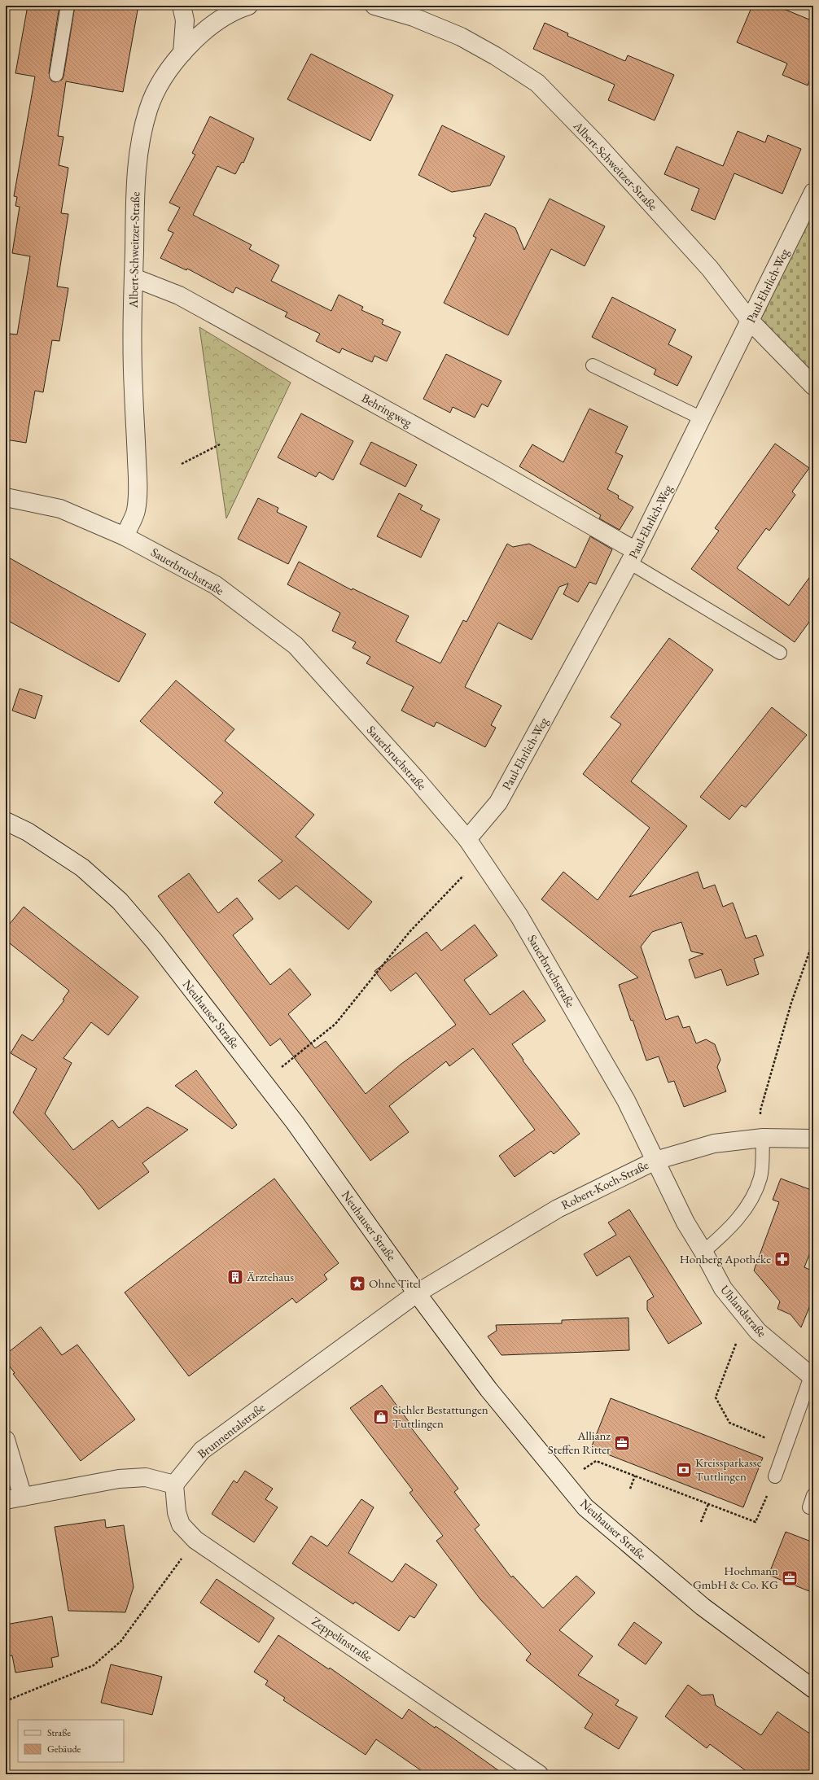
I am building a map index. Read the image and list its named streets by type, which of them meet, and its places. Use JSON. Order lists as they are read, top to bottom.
{
  "streets": {
    "street": [
      "Albert-Schweitzer-Straße",
      "Paul-Ehrlich-Weg",
      "Behringweg",
      "Sauerbruchstraße",
      "Neuhauser Straße",
      "Robert-Koch-Straße",
      "Uhlandstraße",
      "Brunnentalstraße",
      "Zeppelinstraße"
    ]
  },
  "crossings": [
    ["Albert-Schweitzer-Straße", "Paul-Ehrlich-Weg"],
    ["Albert-Schweitzer-Straße", "Behringweg"],
    ["Albert-Schweitzer-Straße", "Sauerbruchstraße"],
    ["Paul-Ehrlich-Weg", "Behringweg"],
    ["Paul-Ehrlich-Weg", "Sauerbruchstraße"],
    ["Sauerbruchstraße", "Robert-Koch-Straße"],
    ["Sauerbruchstraße", "Uhlandstraße"],
    ["Neuhauser Straße", "Robert-Koch-Straße"],
    ["Neuhauser Straße", "Brunnentalstraße"],
    ["Robert-Koch-Straße", "Uhlandstraße"],
    ["Robert-Koch-Straße", "Brunnentalstraße"],
    ["Brunnentalstraße", "Zeppelinstraße"]
  ],
  "places": {
    "pharmacy": ["Honberg Apotheke"],
    "building": ["Ärztehaus"],
    "place": ["Ohne Titel"],
    "shop": ["Sichler Bestattungen Tuttlingen"],
    "office": ["Allianz Steffen Ritter", "Hoehmann GmbH & Co. KG"],
    "bank": ["Kreissparkasse Tuttlingen"]
  },
  "legend": ["Straße", "Gebäude"]
}
